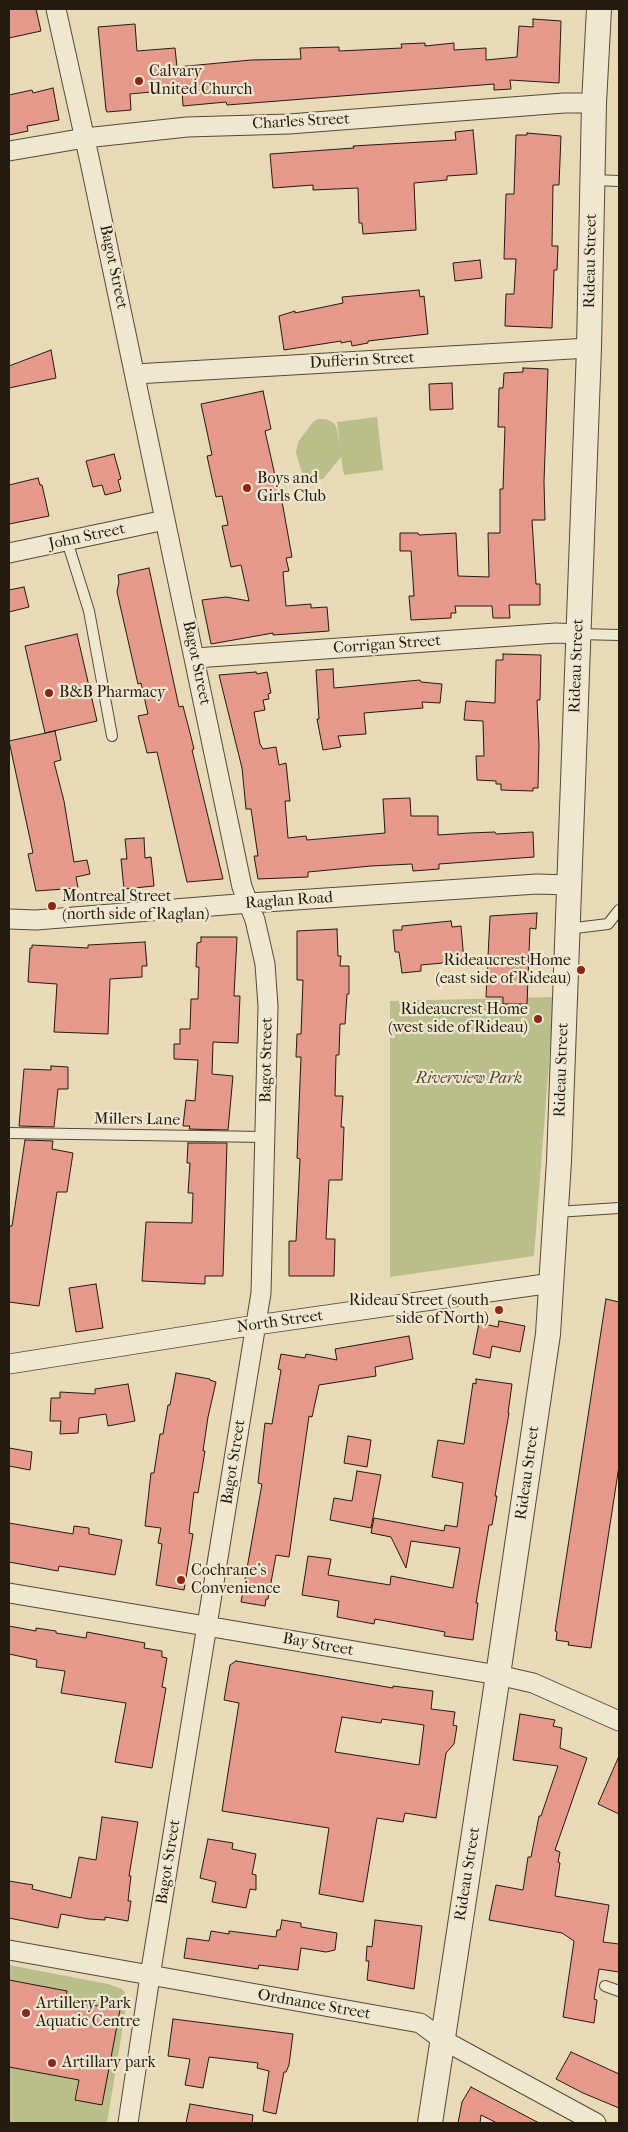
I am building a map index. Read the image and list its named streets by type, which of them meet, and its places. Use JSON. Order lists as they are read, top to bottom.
{
  "streets": {
    "street": [
      "Charles Street",
      "Rideau Street",
      "Bagot Street",
      "Dufferin Street",
      "John Street",
      "Corrigan Street",
      "Raglan Road",
      "North Street",
      "Bay Street",
      "Ordnance Street"
    ],
    "lane": ["Millers Lane"]
  },
  "crossings": [
    ["Charles Street", "Rideau Street"],
    ["Charles Street", "Bagot Street"],
    ["Rideau Street", "Dufferin Street"],
    ["Rideau Street", "Corrigan Street"],
    ["Rideau Street", "Raglan Road"],
    ["Rideau Street", "North Street"],
    ["Rideau Street", "Bay Street"],
    ["Rideau Street", "Ordnance Street"],
    ["Bagot Street", "Dufferin Street"],
    ["Bagot Street", "John Street"],
    ["Bagot Street", "Corrigan Street"],
    ["Bagot Street", "Raglan Road"],
    ["Bagot Street", "Millers Lane"],
    ["Bagot Street", "North Street"],
    ["Bagot Street", "Bay Street"],
    ["Bagot Street", "Ordnance Street"]
  ],
  "parks": ["Riverview Park"],
  "places": [
    "Calvary United Church",
    "Boys and Girls Club",
    "B&B Pharmacy",
    "Montreal Street (north side of Raglan)",
    "Rideaucrest Home (east side of Rideau)",
    "Rideaucrest Home (west side of Rideau)",
    "Rideau Street (south side of North)",
    "Cochrane's Convenience",
    "Artillery Park Aquatic Centre",
    "Artillary park"
  ]
}
